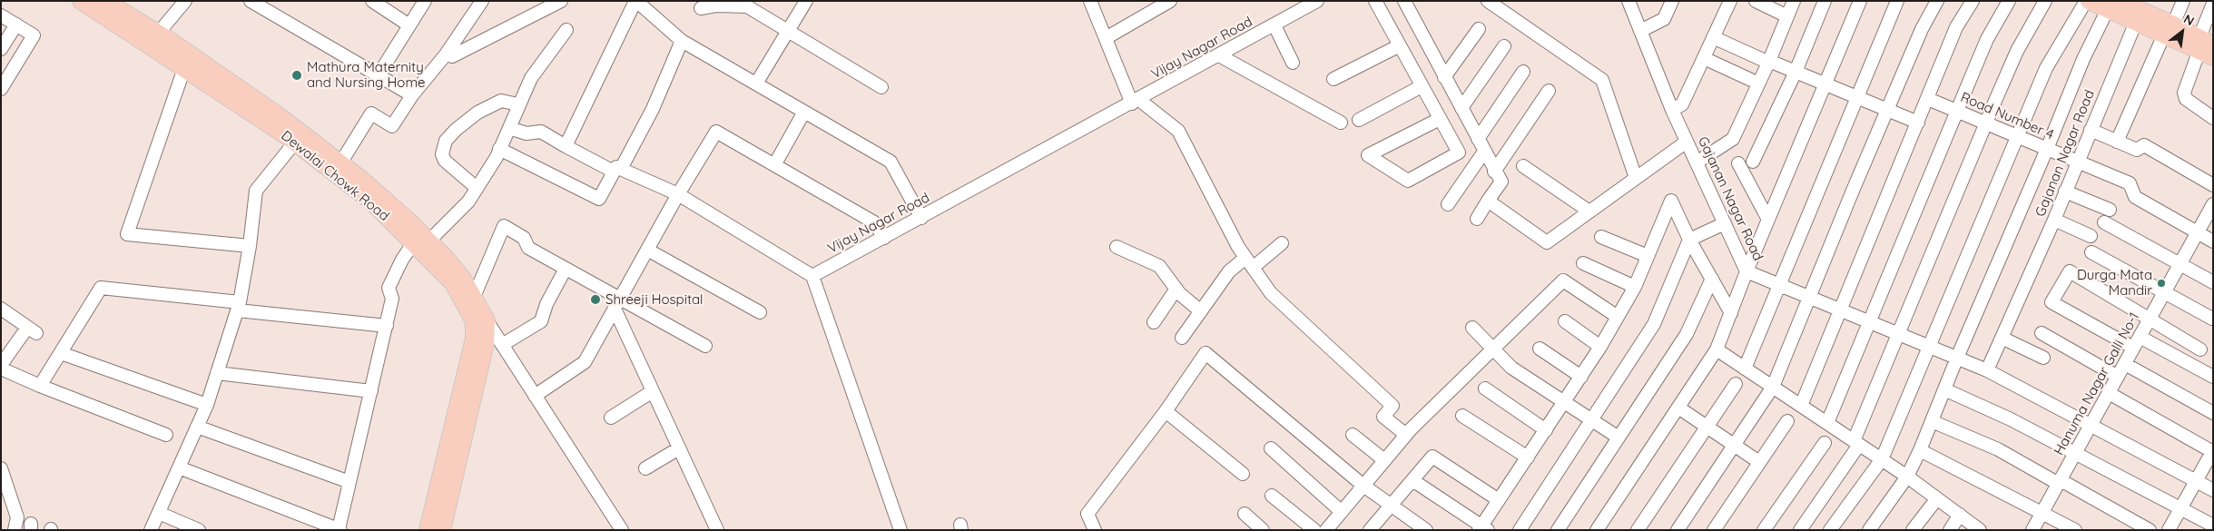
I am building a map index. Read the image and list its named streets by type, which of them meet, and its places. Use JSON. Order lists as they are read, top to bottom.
{
  "streets": {
    "main road": ["Dewalai Chowk Road"],
    "street": [
      "Vijay Nagar Road",
      "Road Number 4",
      "Gajanan Nagar Road",
      "Hanuma Nagar Galli No-1"
    ]
  },
  "crossings": [
    ["Road Number 4", "Gajanan Nagar Road"],
    ["Road Number 4", "Hanuma Nagar Galli No-1"],
    ["Gajanan Nagar Road", "Hanuma Nagar Galli No-1"]
  ],
  "places": ["Mathura Maternity and Nursing Home", "Durga Mata Mandir", "Shreeji Hospital"],
  "north": "top right"
}
